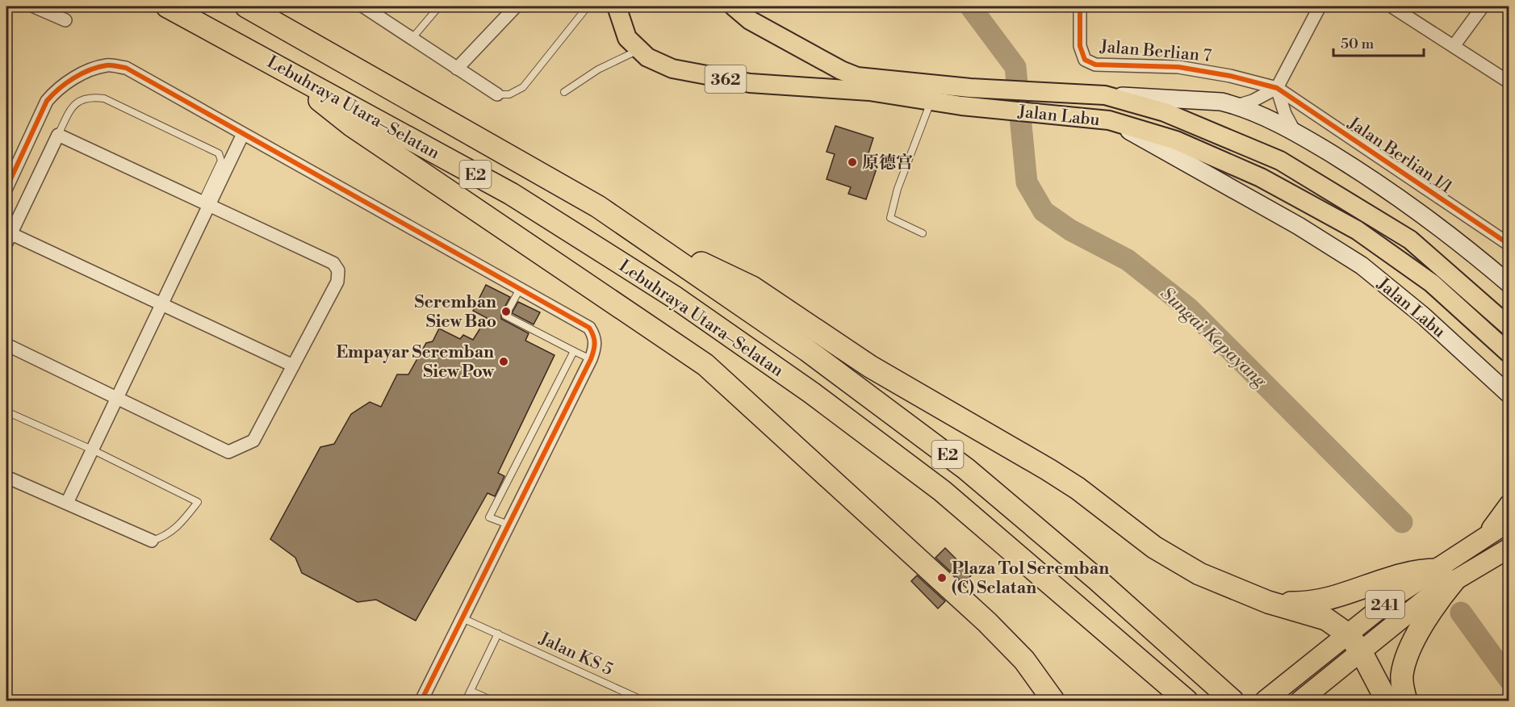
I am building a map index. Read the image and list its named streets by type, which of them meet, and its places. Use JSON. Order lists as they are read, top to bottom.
{
  "streets": {
    "highway": ["Lebuhraya Utara–Selatan", "E2", "241"],
    "main road": ["362", "Jalan Labu"],
    "street": ["Jalan Berlian 7", "Jalan Berlian 1/1"],
    "lane": ["Jalan KS 5"]
  },
  "crossings": [
    ["Jalan Berlian 7", "Jalan Berlian 1/1"]
  ],
  "water": ["Sungai Kepayang"],
  "places": [
    "原德宫",
    "Seremban Siew Bao",
    "Empayar Seremban Siew Pow",
    "Plaza Tol Seremban (C) Selatan"
  ],
  "scale_bar": "50 m"
}
